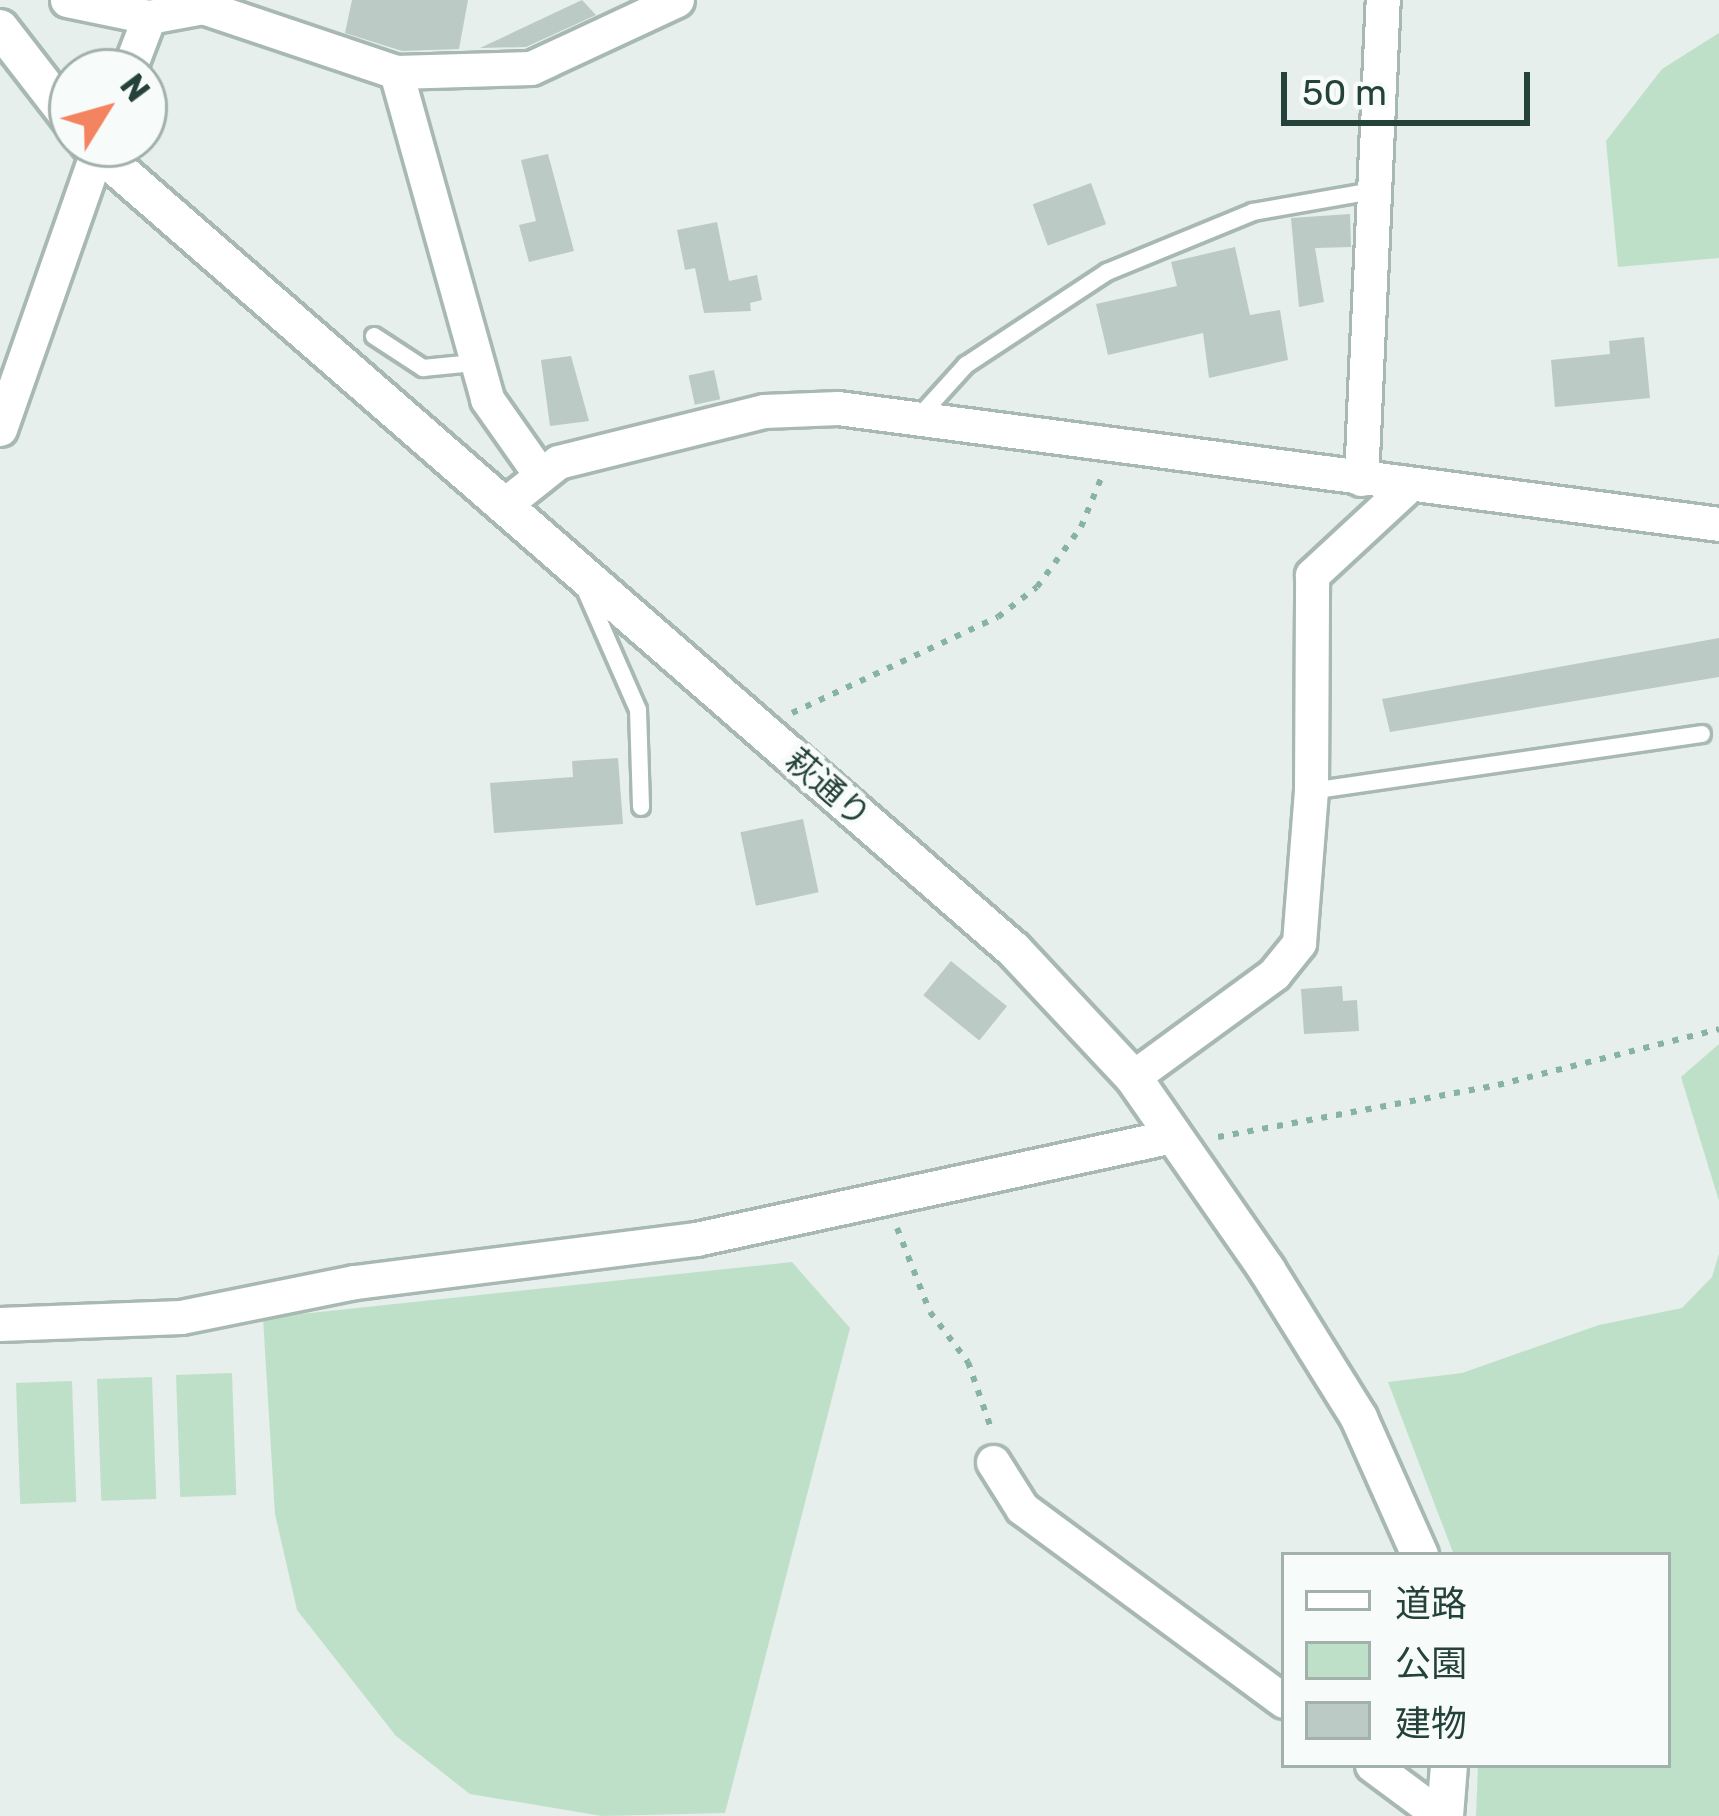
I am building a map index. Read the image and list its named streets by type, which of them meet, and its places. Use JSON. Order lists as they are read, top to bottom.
{
  "streets": {
    "street": ["萩通り"]
  },
  "legend": ["道路", "公園", "建物"],
  "scale_bar": "50 m",
  "north": "top right"
}
